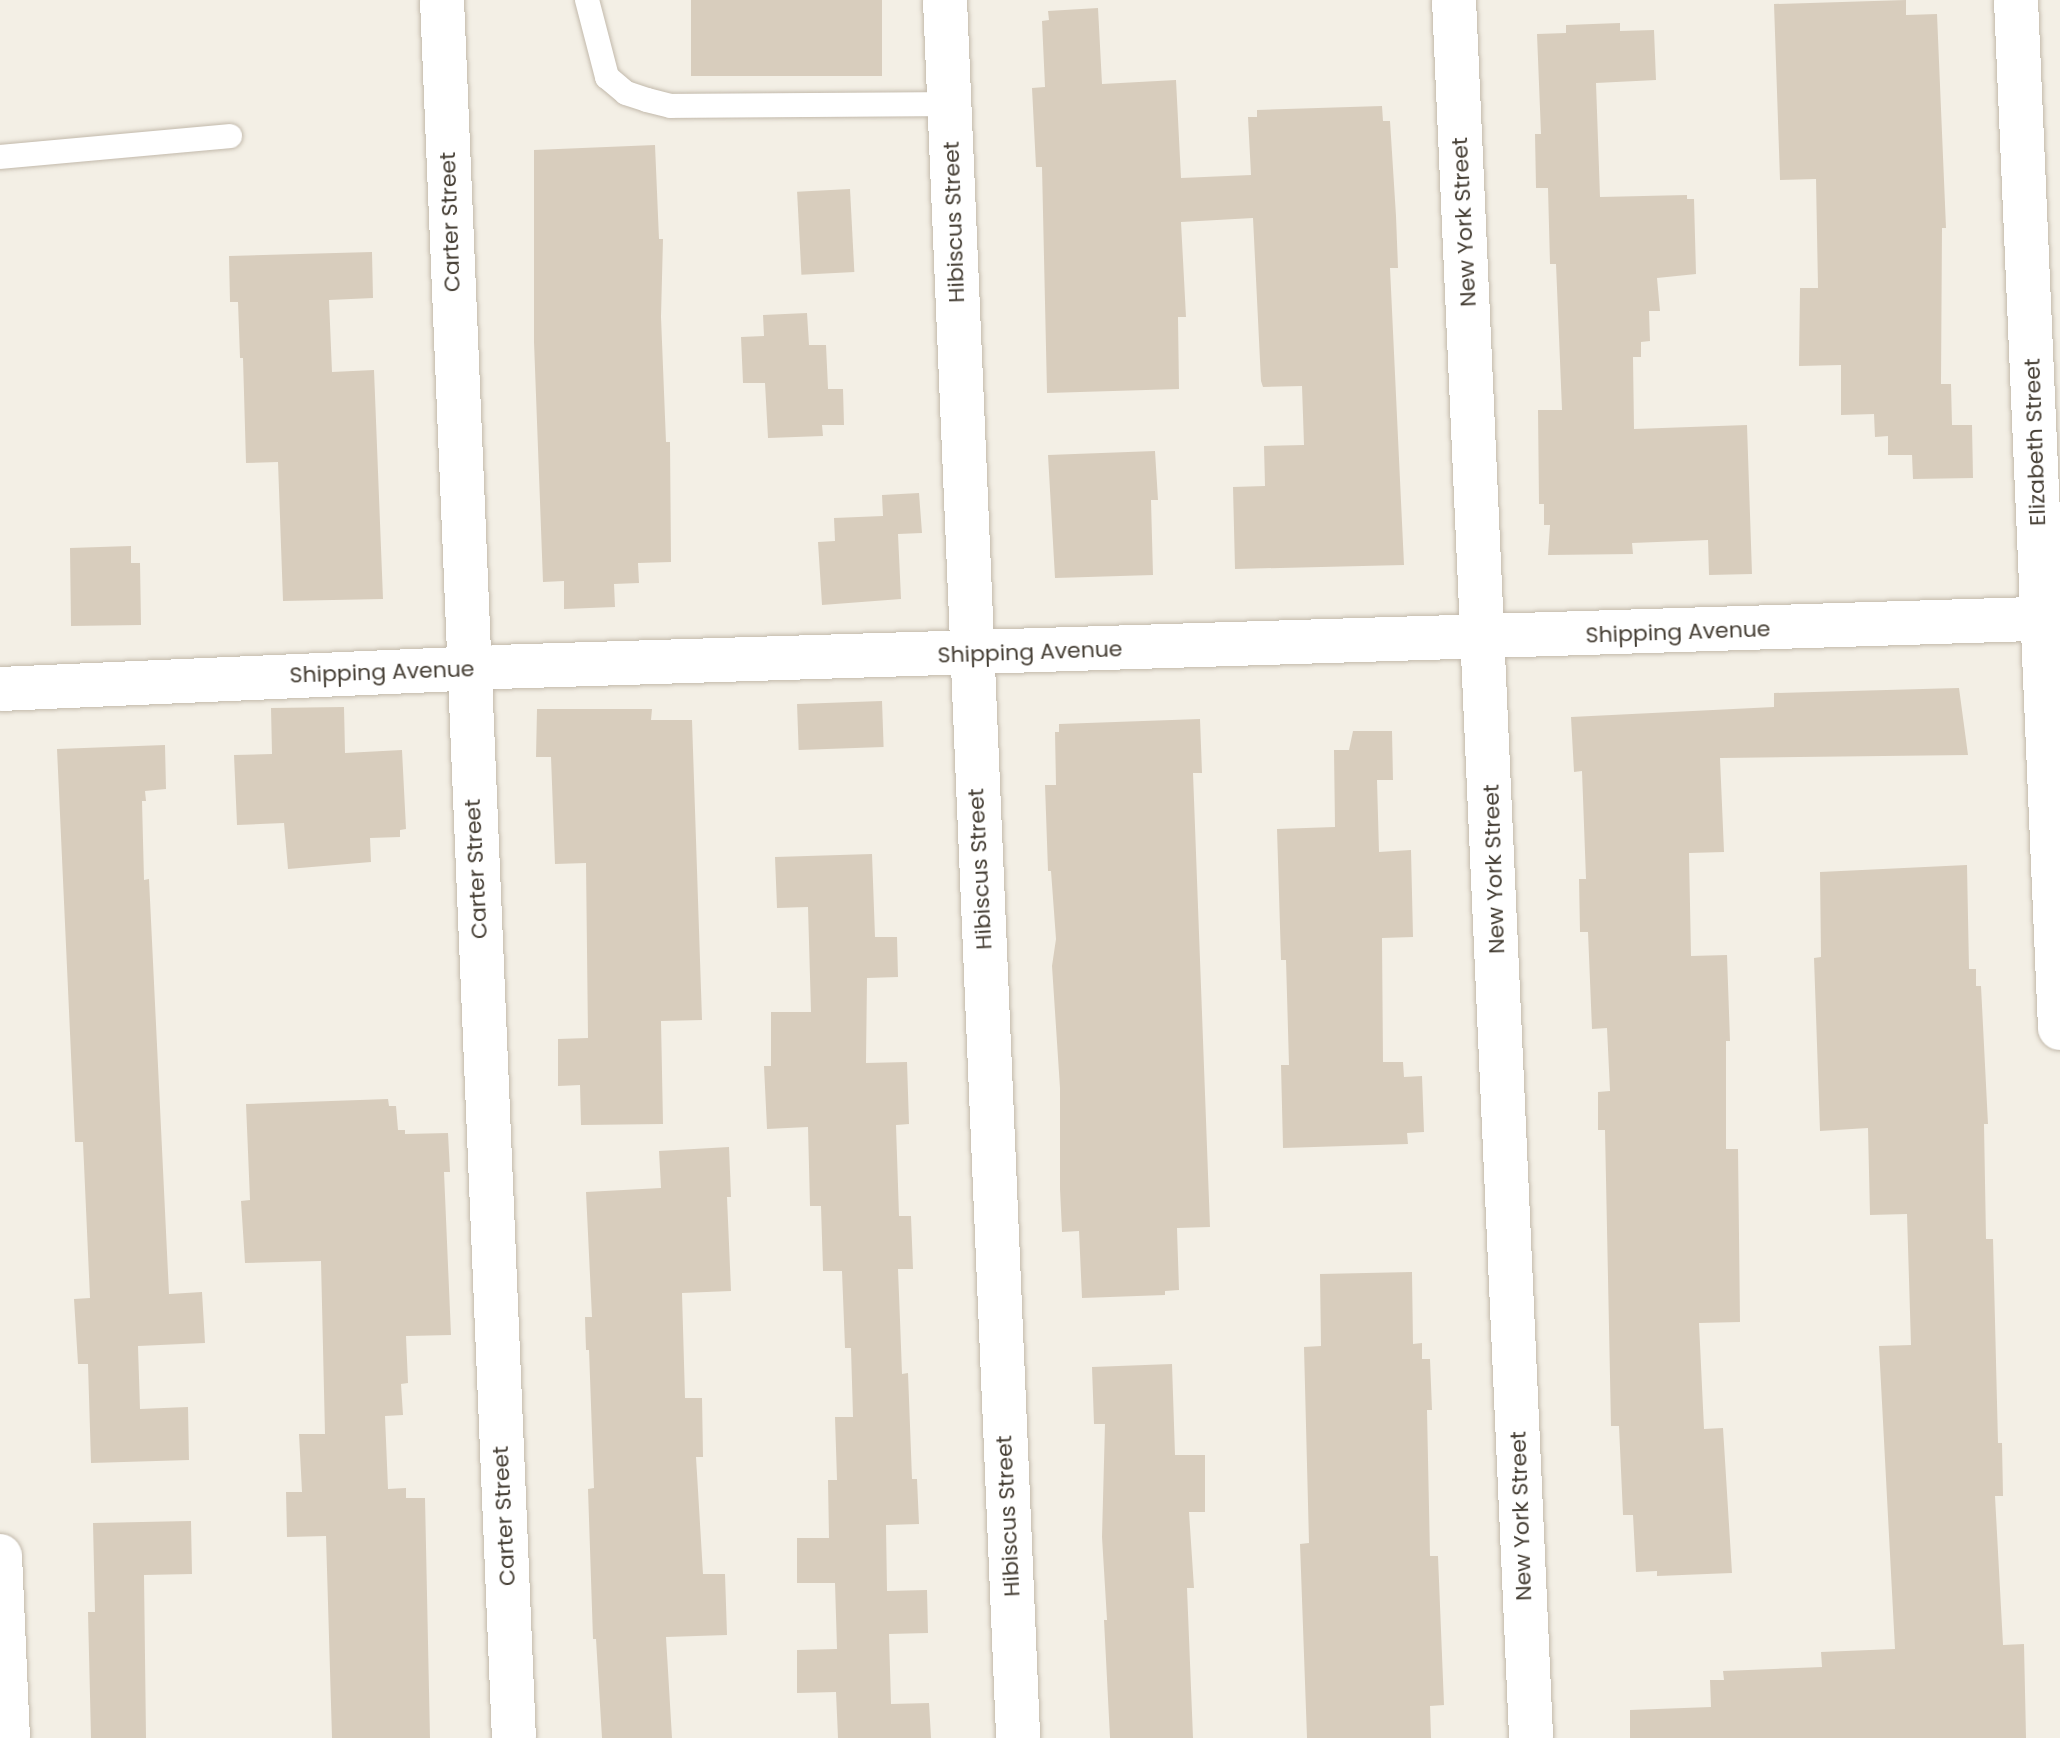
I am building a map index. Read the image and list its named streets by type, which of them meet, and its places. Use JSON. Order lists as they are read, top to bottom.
{
  "streets": {
    "street": [
      "Carter Street",
      "Hibiscus Street",
      "New York Street",
      "Elizabeth Street",
      "Shipping Avenue"
    ]
  },
  "crossings": [
    ["Carter Street", "Shipping Avenue"],
    ["Hibiscus Street", "Shipping Avenue"],
    ["New York Street", "Shipping Avenue"],
    ["Elizabeth Street", "Shipping Avenue"]
  ]
}
